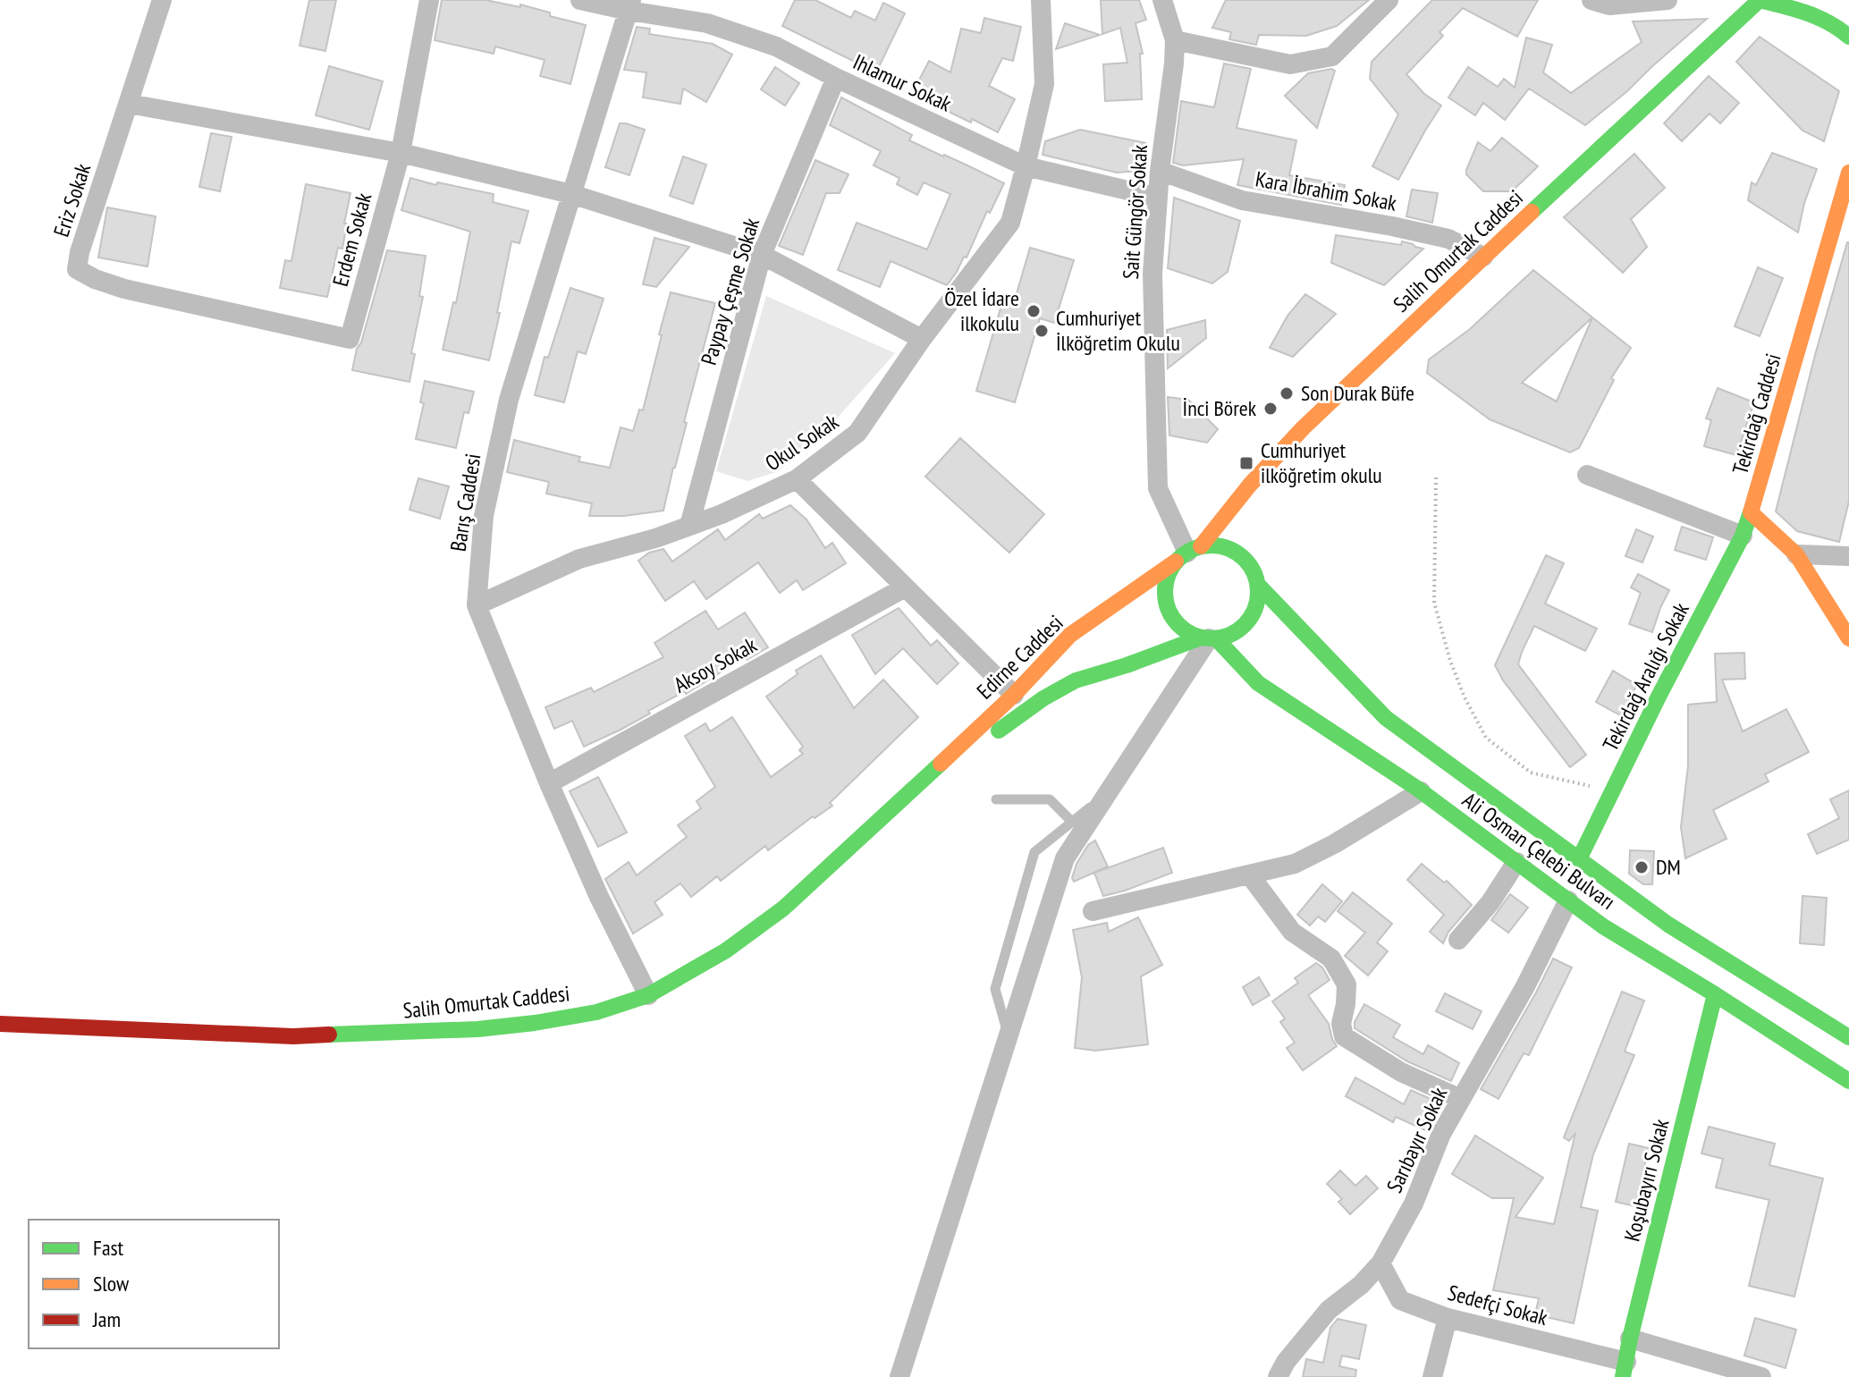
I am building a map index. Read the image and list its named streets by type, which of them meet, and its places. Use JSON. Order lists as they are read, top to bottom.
{
  "streets": {
    "main road": [
      "Salih Omurtak Caddesi",
      "Tekirdağ Caddesi",
      "Edirne Caddesi",
      "Tekirdağ Aralığı Sokak",
      "Ali Osman Çelebi Bulvarı",
      "Koşubayırı Sokak"
    ],
    "street": [
      "Ihlamur Sokak",
      "Kara İbrahim Sokak",
      "Eriz Sokak",
      "Sait Güngör Sokak",
      "Erdem Sokak",
      "Paypay Çeşme Sokak",
      "Okul Sokak",
      "Barış Caddesi",
      "Aksoy Sokak",
      "Sarıbayır Sokak",
      "Sedefçi Sokak"
    ]
  },
  "crossings": [
    ["Ihlamur Sokak", "Sait Güngör Sokak"],
    ["Ihlamur Sokak", "Paypay Çeşme Sokak"],
    ["Ihlamur Sokak", "Okul Sokak"],
    ["Ihlamur Sokak", "Barış Caddesi"],
    ["Kara İbrahim Sokak", "Sait Güngör Sokak"],
    ["Kara İbrahim Sokak", "Salih Omurtak Caddesi"],
    ["Eriz Sokak", "Erdem Sokak"],
    ["Sait Güngör Sokak", "Salih Omurtak Caddesi"],
    ["Sait Güngör Sokak", "Edirne Caddesi"],
    ["Sait Güngör Sokak", "Ali Osman Çelebi Bulvarı"],
    ["Salih Omurtak Caddesi", "Barış Caddesi"],
    ["Salih Omurtak Caddesi", "Edirne Caddesi"],
    ["Salih Omurtak Caddesi", "Ali Osman Çelebi Bulvarı"],
    ["Paypay Çeşme Sokak", "Okul Sokak"],
    ["Tekirdağ Caddesi", "Tekirdağ Aralığı Sokak"],
    ["Okul Sokak", "Barış Caddesi"],
    ["Barış Caddesi", "Aksoy Sokak"],
    ["Edirne Caddesi", "Ali Osman Çelebi Bulvarı"],
    ["Tekirdağ Aralığı Sokak", "Ali Osman Çelebi Bulvarı"],
    ["Tekirdağ Aralığı Sokak", "Sarıbayır Sokak"],
    ["Ali Osman Çelebi Bulvarı", "Sarıbayır Sokak"],
    ["Ali Osman Çelebi Bulvarı", "Koşubayırı Sokak"],
    ["Sarıbayır Sokak", "Sedefçi Sokak"],
    ["Koşubayırı Sokak", "Sedefçi Sokak"]
  ],
  "places": {
    "other": [
      "Özel İdare ilkokulu",
      "Cumhuriyet İlköğretim Okulu",
      "Son Durak Büfe",
      "İnci Börek",
      "DM"
    ],
    "transit": ["Cumhuriyet ilköğretim okulu"]
  },
  "legend": ["Fast", "Slow", "Jam"]
}
